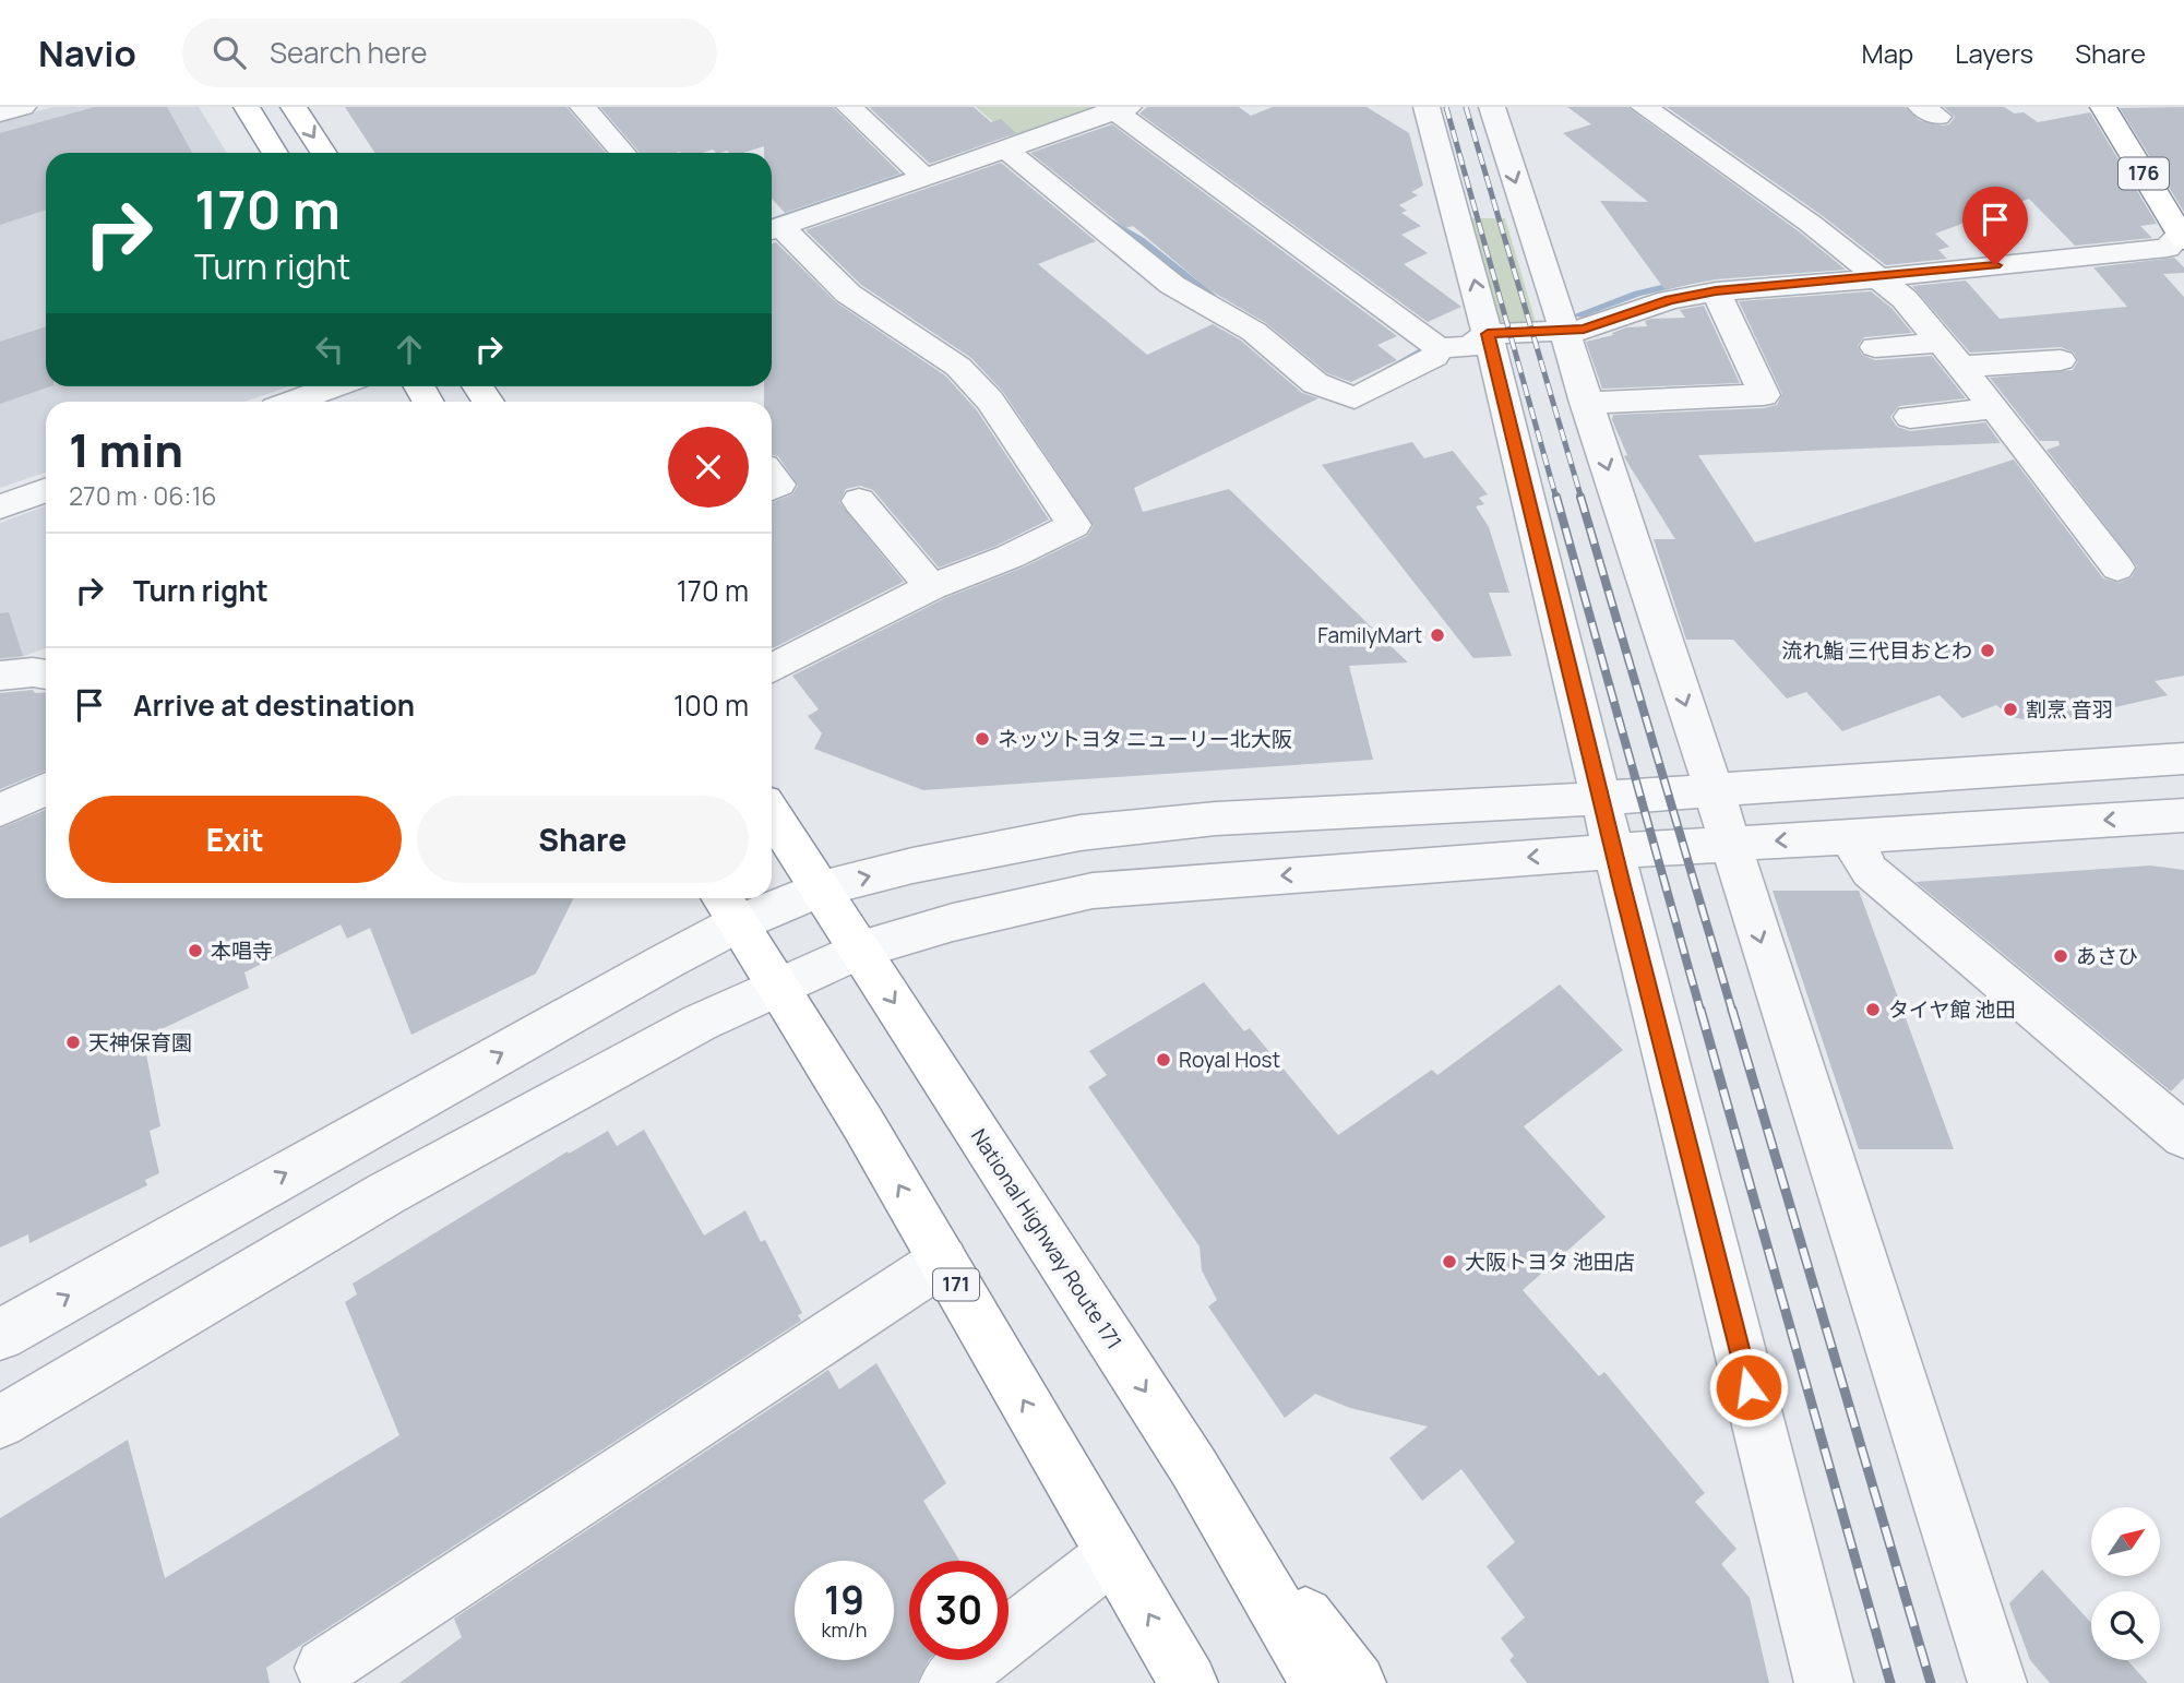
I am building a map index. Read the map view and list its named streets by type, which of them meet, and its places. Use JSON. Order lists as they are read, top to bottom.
{
  "streets": {
    "highway": ["176", "National Highway Route 171", "171"]
  },
  "places": [
    "FamilyMart",
    "流れ鮨 三代目おとわ",
    "割烹 音羽",
    "ネッツトヨタ ニューリー北大阪",
    "本唱寺",
    "あさひ",
    "タイヤ館 池田",
    "天神保育園",
    "Royal Host",
    "大阪トヨタ 池田店"
  ],
  "north": "top right",
  "page": {
    "header": "Navio",
    "search": "Search here",
    "nav": ["Map", "Layers", "Share"],
    "turn": ["170 m", "Turn right"],
    "heading": ["1 min", "270 m · 06:16"],
    "list": [
      {
        "name": "Turn right",
        "value": "170 m"
      },
      {
        "name": "Arrive at destination",
        "value": "100 m"
      }
    ],
    "buttons": ["Exit", "Share"],
    "speed": "19 km/h",
    "limit": "30"
  }
}
